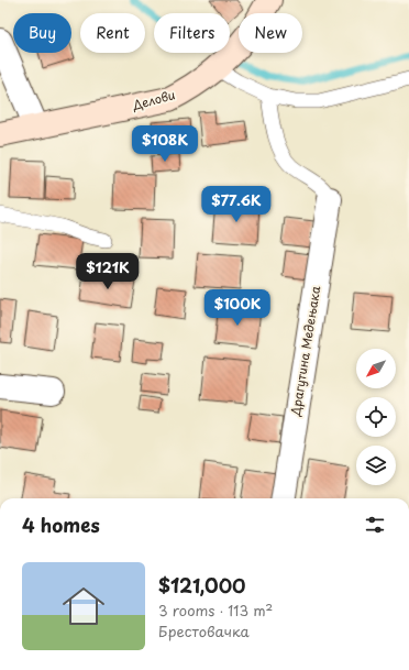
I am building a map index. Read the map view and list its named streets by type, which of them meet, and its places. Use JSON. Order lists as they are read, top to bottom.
{
  "streets": {
    "street": ["Делови", "Драгутина Медењака"]
  },
  "north": "bottom left",
  "page": {
    "chip": [
      "Buy",
      "Rent",
      "Filters",
      "New"
    ],
    "price": [
      "$108K",
      "$77.6K",
      "$121K",
      "$100K"
    ],
    "heading": "4 homes",
    "list": [
      {
        "name": "$121,000",
        "note": "3 rooms · 113 m² · Брестовачка"
      }
    ]
  }
}
